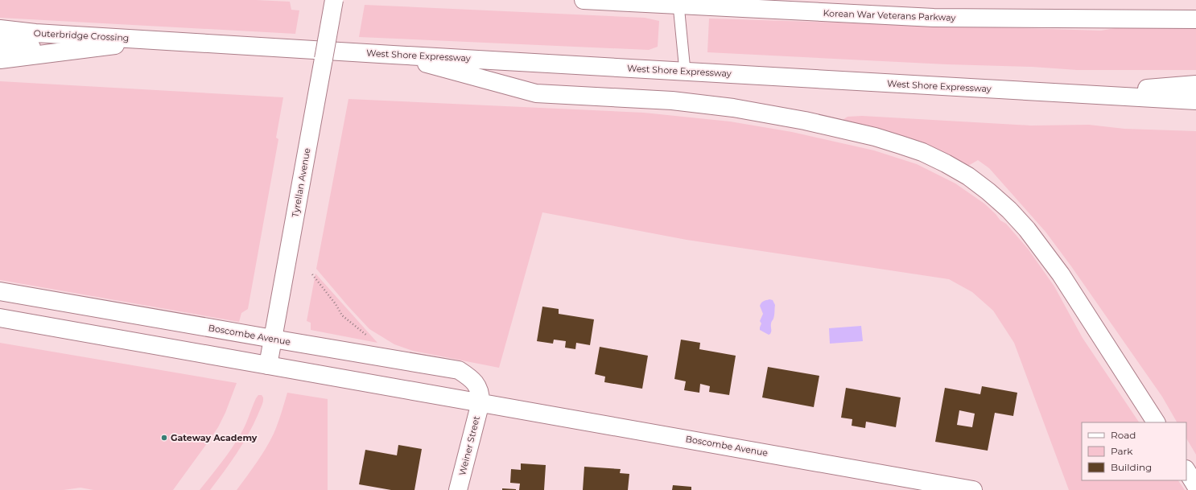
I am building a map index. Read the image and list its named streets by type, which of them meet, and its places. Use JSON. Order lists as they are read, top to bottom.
{
  "streets": {
    "main road": [
      "Korean War Veterans Parkway",
      "Outerbridge Crossing",
      "West Shore Expressway",
      "Tyrellan Avenue",
      "Boscombe Avenue",
      "Weiner Street"
    ]
  },
  "crossings": [
    ["Outerbridge Crossing", "West Shore Expressway"],
    ["Tyrellan Avenue", "Boscombe Avenue"],
    ["Boscombe Avenue", "Weiner Street"]
  ],
  "places": ["Gateway Academy"],
  "legend": ["Road", "Park", "Building"]
}
